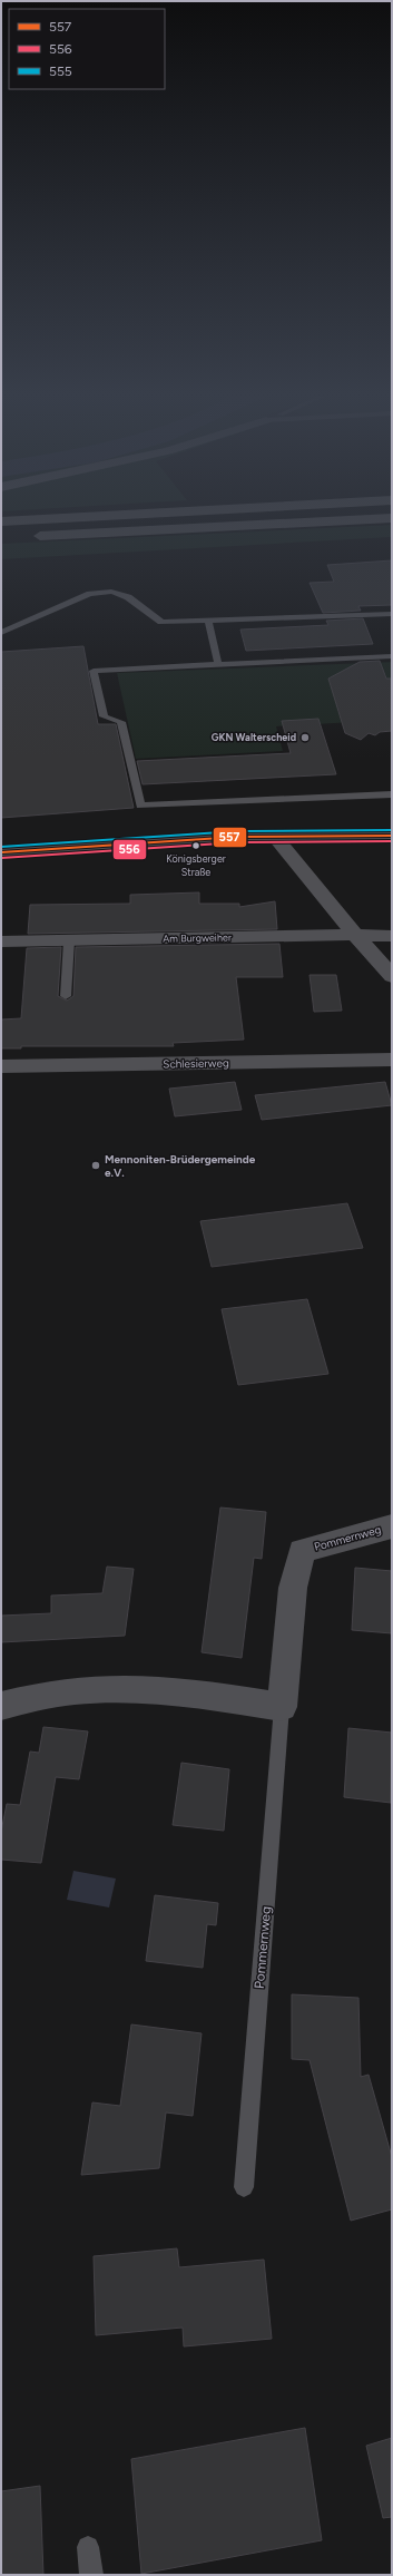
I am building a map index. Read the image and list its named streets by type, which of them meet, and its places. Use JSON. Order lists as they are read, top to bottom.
{
  "streets": {
    "street": ["Am Burgweiher", "Schlesierweg", "Pommernweg"]
  },
  "places": ["GKN Walterscheid", "Königsberger Straße", "Mennoniten-Brüdergemeinde e.V."],
  "lines": ["transit line 555", "transit line 557", "transit line 556"],
  "legend": ["557", "556", "555"]
}
